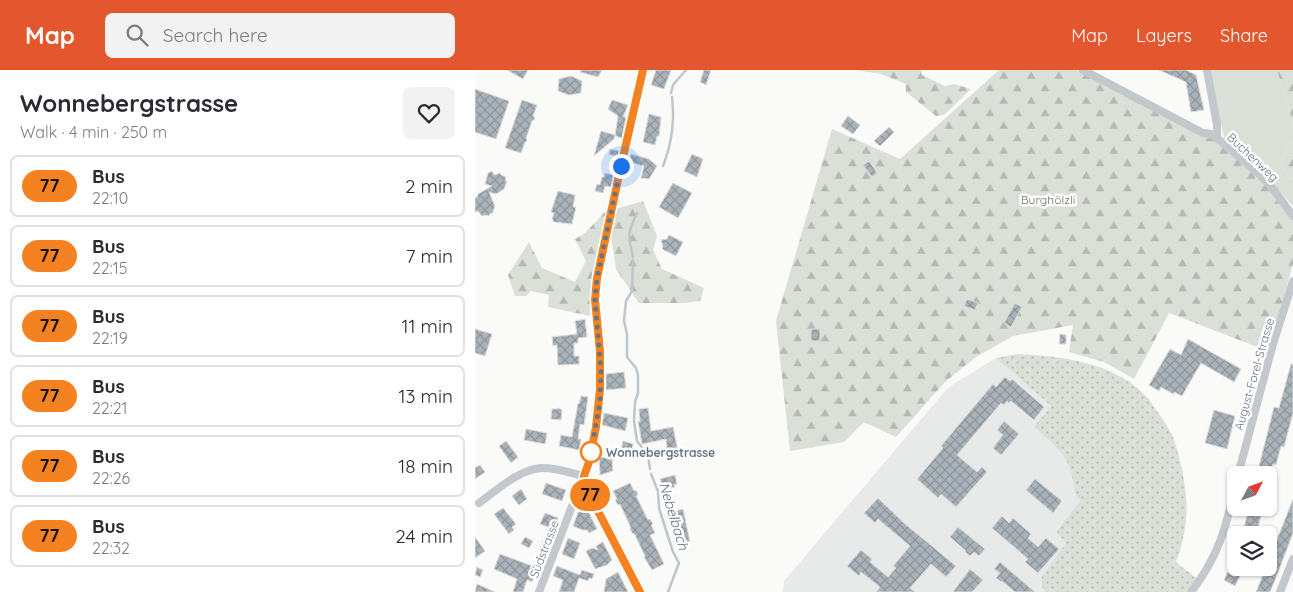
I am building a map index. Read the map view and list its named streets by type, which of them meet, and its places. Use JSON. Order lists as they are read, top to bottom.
{
  "streets": {
    "street": ["Buchenweg", "August-Forel-Strasse", "Südstrasse"]
  },
  "water": ["Nebelbach"],
  "parks": ["Burghölzli"],
  "places": ["Wonnebergstrasse"],
  "lines": ["bus line 77"],
  "north": "top right",
  "page": {
    "header": "Map",
    "search": "Search here",
    "nav": ["Map", "Layers", "Share"],
    "heading": ["Wonnebergstrasse", "Walk · 4 min · 250 m"],
    "on_map": "77",
    "list": [
      {
        "mark": "77",
        "name": "Bus",
        "note": "22:10",
        "value": "2 min"
      },
      {
        "mark": "77",
        "name": "Bus",
        "note": "22:15",
        "value": "7 min"
      },
      {
        "mark": "77",
        "name": "Bus",
        "note": "22:19",
        "value": "11 min"
      },
      {
        "mark": "77",
        "name": "Bus",
        "note": "22:21",
        "value": "13 min"
      },
      {
        "mark": "77",
        "name": "Bus",
        "note": "22:26",
        "value": "18 min"
      },
      {
        "mark": "77",
        "name": "Bus",
        "note": "22:32",
        "value": "24 min"
      }
    ]
  }
}
